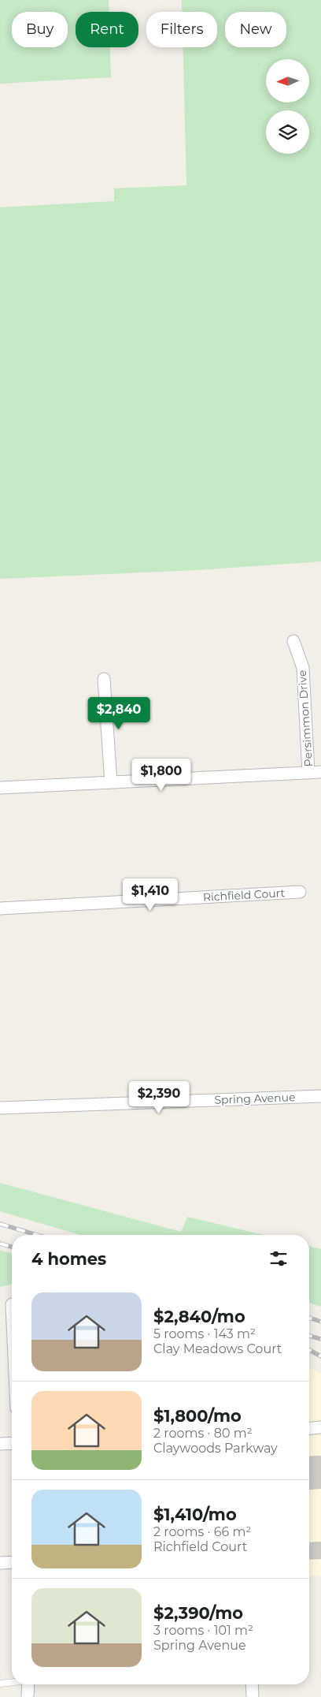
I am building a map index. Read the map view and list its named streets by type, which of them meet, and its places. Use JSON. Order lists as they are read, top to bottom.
{
  "streets": {
    "street": ["Persimmon Drive", "Richfield Court", "Spring Avenue"]
  },
  "north": "left",
  "page": {
    "chip": [
      "Buy",
      "Rent",
      "Filters",
      "New"
    ],
    "price": [
      "$2,840",
      "$1,800",
      "$1,410",
      "$2,390"
    ],
    "heading": "4 homes",
    "list": [
      {
        "name": "$2,840/mo",
        "note": "5 rooms · 143 m² · Clay Meadows Court"
      },
      {
        "name": "$1,800/mo",
        "note": "2 rooms · 80 m² · Claywoods Parkway"
      },
      {
        "name": "$1,410/mo",
        "note": "2 rooms · 66 m² · Richfield Court"
      },
      {
        "name": "$2,390/mo",
        "note": "3 rooms · 101 m² · Spring Avenue"
      }
    ]
  }
}
